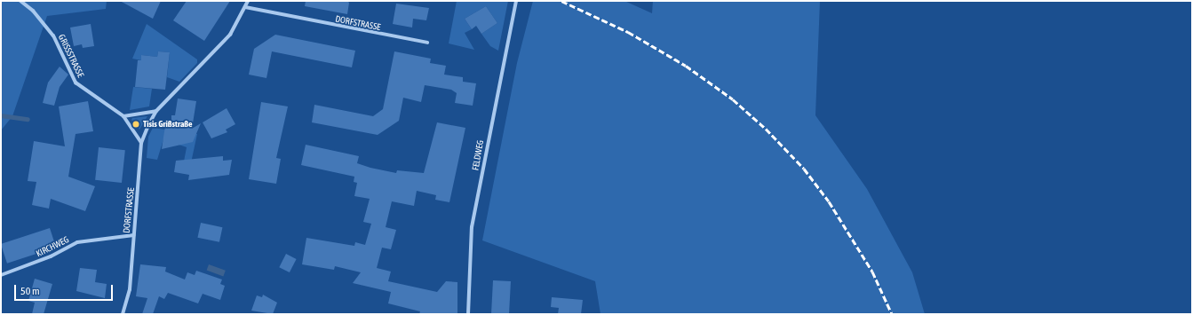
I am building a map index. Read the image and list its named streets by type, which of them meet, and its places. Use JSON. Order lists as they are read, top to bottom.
{
  "streets": {
    "street": [
      "DORFSTRASSE",
      "GRISSSTRASSE",
      "FELDWEG",
      "KIRCHWEG"
    ]
  },
  "crossings": [
    ["DORFSTRASSE", "GRISSSTRASSE"],
    ["DORFSTRASSE", "KIRCHWEG"]
  ],
  "places": ["Tisis Grißstraße"],
  "scale_bar": "50 m"
}
